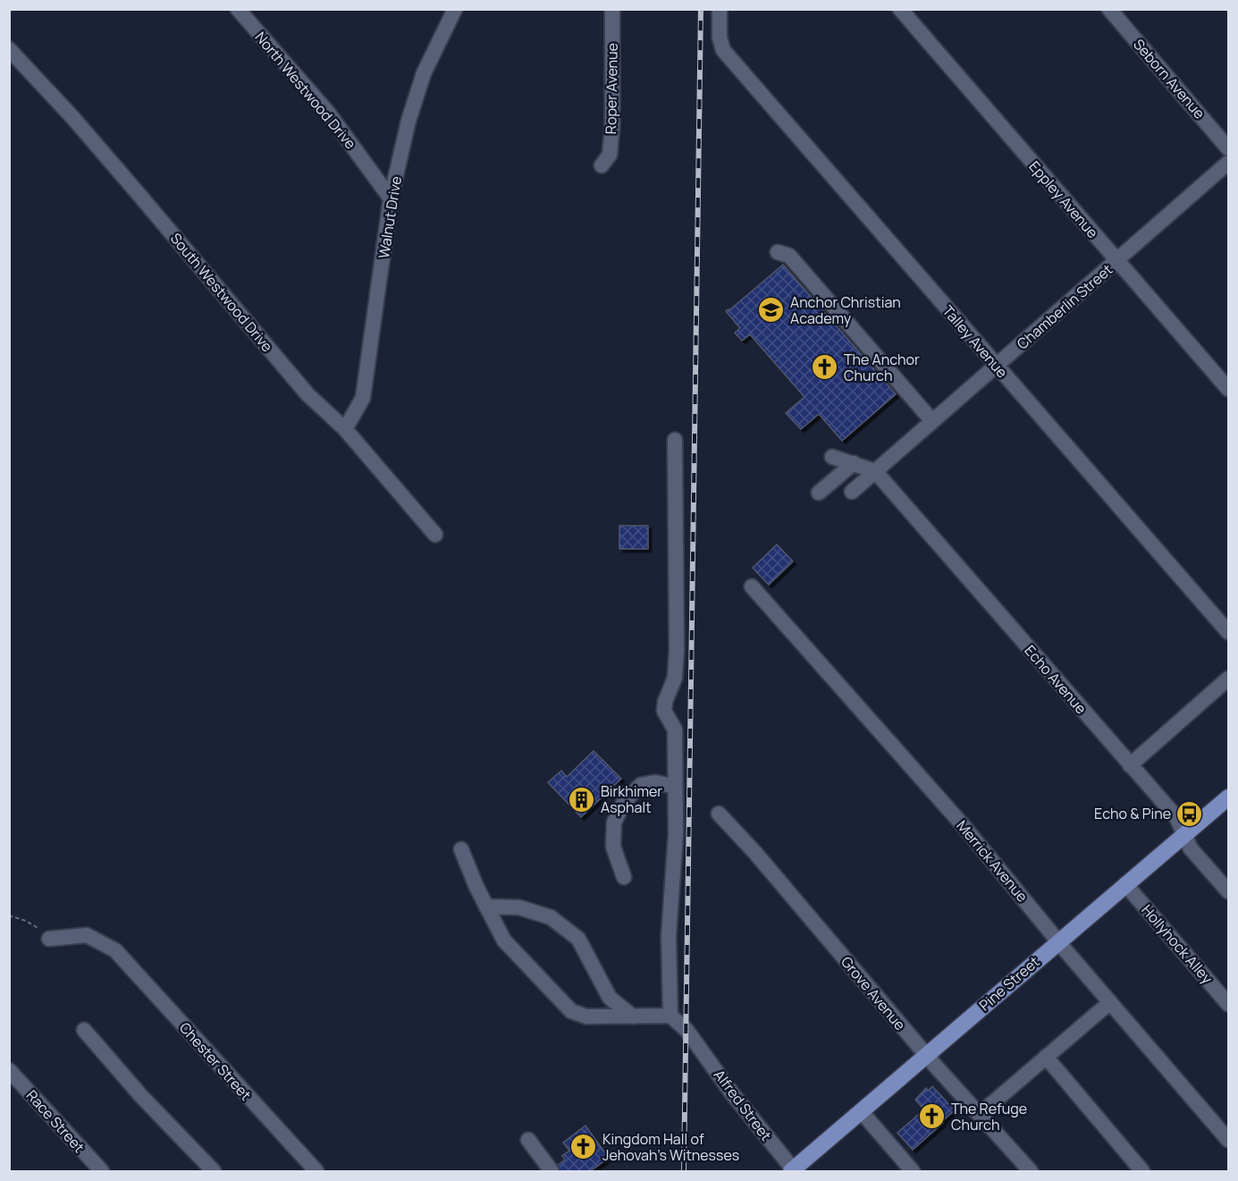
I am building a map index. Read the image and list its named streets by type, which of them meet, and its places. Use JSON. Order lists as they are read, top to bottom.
{
  "streets": {
    "main road": ["Pine Street"],
    "street": [
      "Seborn Avenue",
      "Roper Avenue",
      "North Westwood Drive",
      "Eppley Avenue",
      "Walnut Drive",
      "South Westwood Drive",
      "Chamberlin Street",
      "Talley Avenue",
      "Echo Avenue",
      "Merrick Avenue",
      "Hollyhock Alley",
      "Grove Avenue",
      "Chester Street",
      "Alfred Street",
      "Race Street"
    ]
  },
  "crossings": [
    ["North Westwood Drive", "Walnut Drive"],
    ["Eppley Avenue", "Chamberlin Street"],
    ["Walnut Drive", "South Westwood Drive"],
    ["Chamberlin Street", "Talley Avenue"],
    ["Chamberlin Street", "Echo Avenue"],
    ["Echo Avenue", "Pine Street"],
    ["Merrick Avenue", "Pine Street"],
    ["Hollyhock Alley", "Pine Street"],
    ["Pine Street", "Grove Avenue"],
    ["Pine Street", "Alfred Street"]
  ],
  "places": {
    "school or university": ["Anchor Christian Academy"],
    "church": ["The Anchor Church", "The Refuge Church", "Kingdom Hall of Jehovah's Witnesses"],
    "building": ["Birkhimer Asphalt"],
    "bus stop": ["Echo & Pine"]
  }
}
